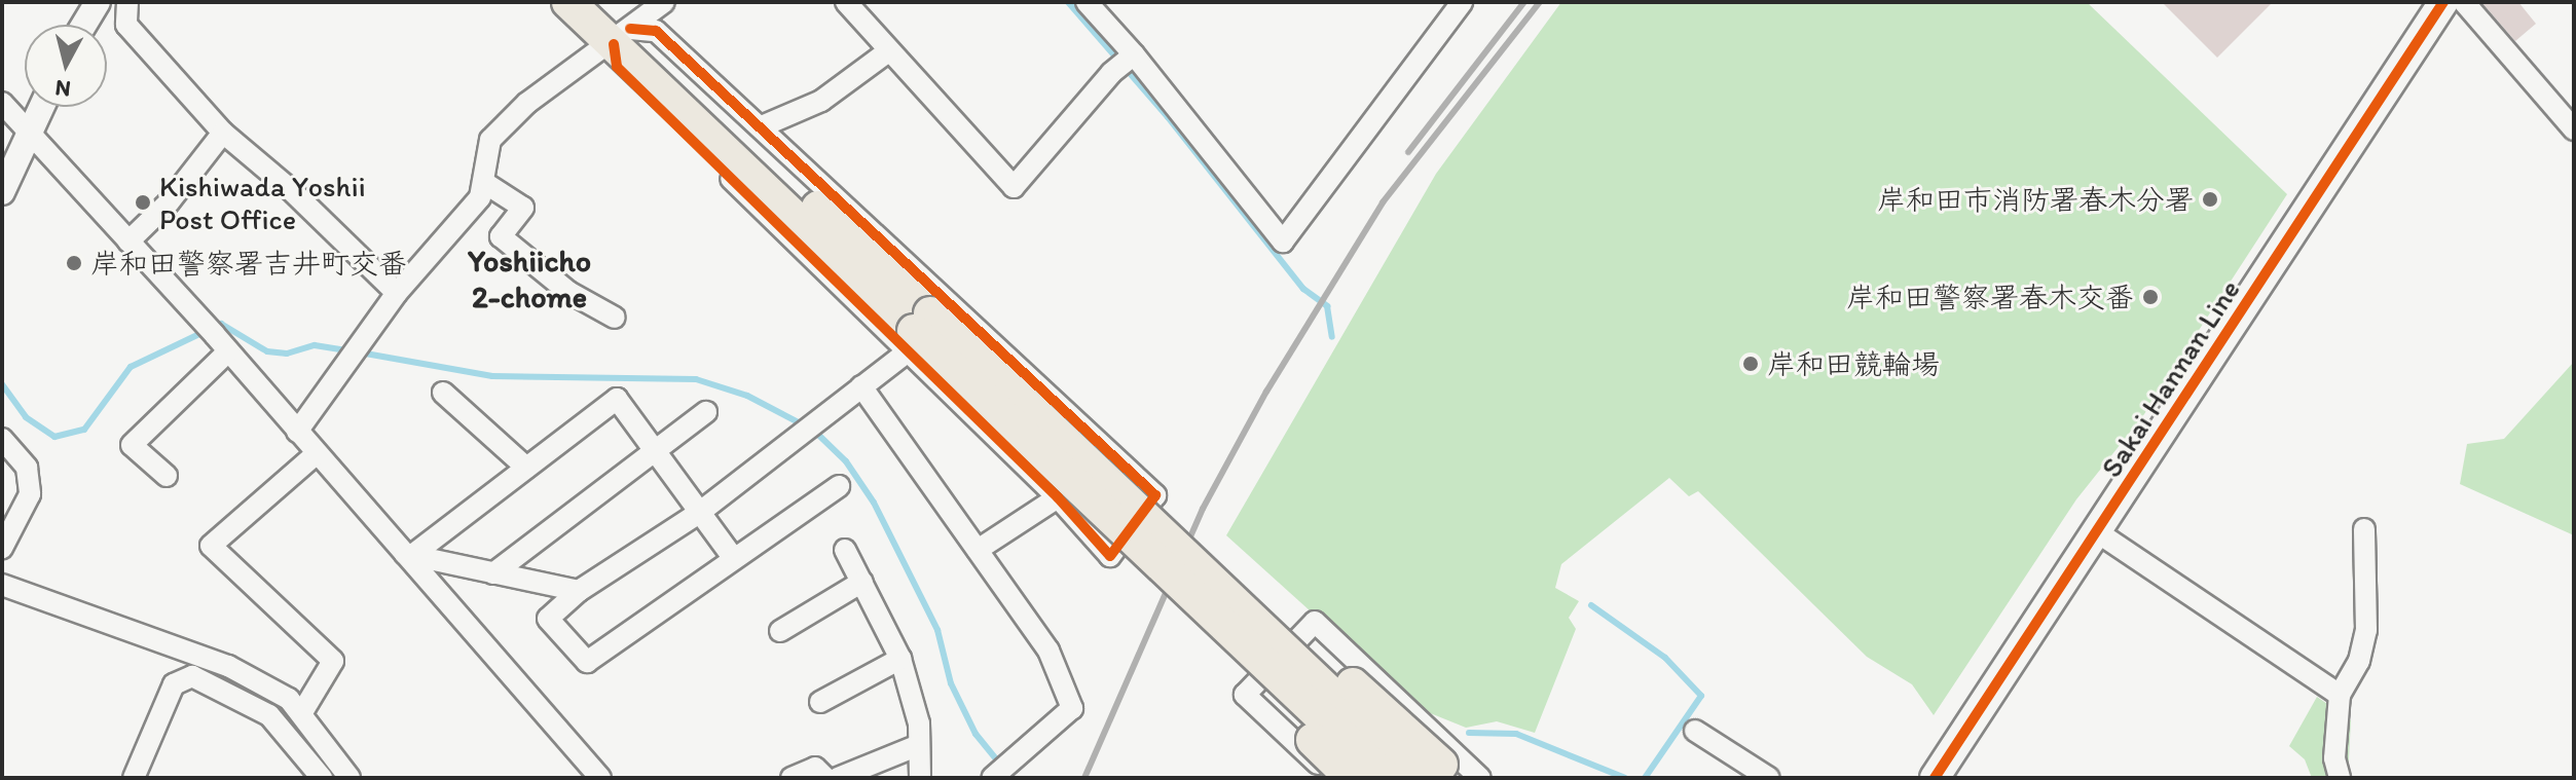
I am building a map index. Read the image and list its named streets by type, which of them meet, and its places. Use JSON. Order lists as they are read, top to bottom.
{
  "streets": {
    "main road": ["Sakai Hannan Line"]
  },
  "districts": ["Yoshiicho 2-chome"],
  "places": [
    "岸和田市消防署春木分署",
    "Kishiwada Yoshii Post Office",
    "岸和田警察署吉井町交番",
    "岸和田警察署春木交番",
    "岸和田競輪場"
  ],
  "north": "bottom"
}
